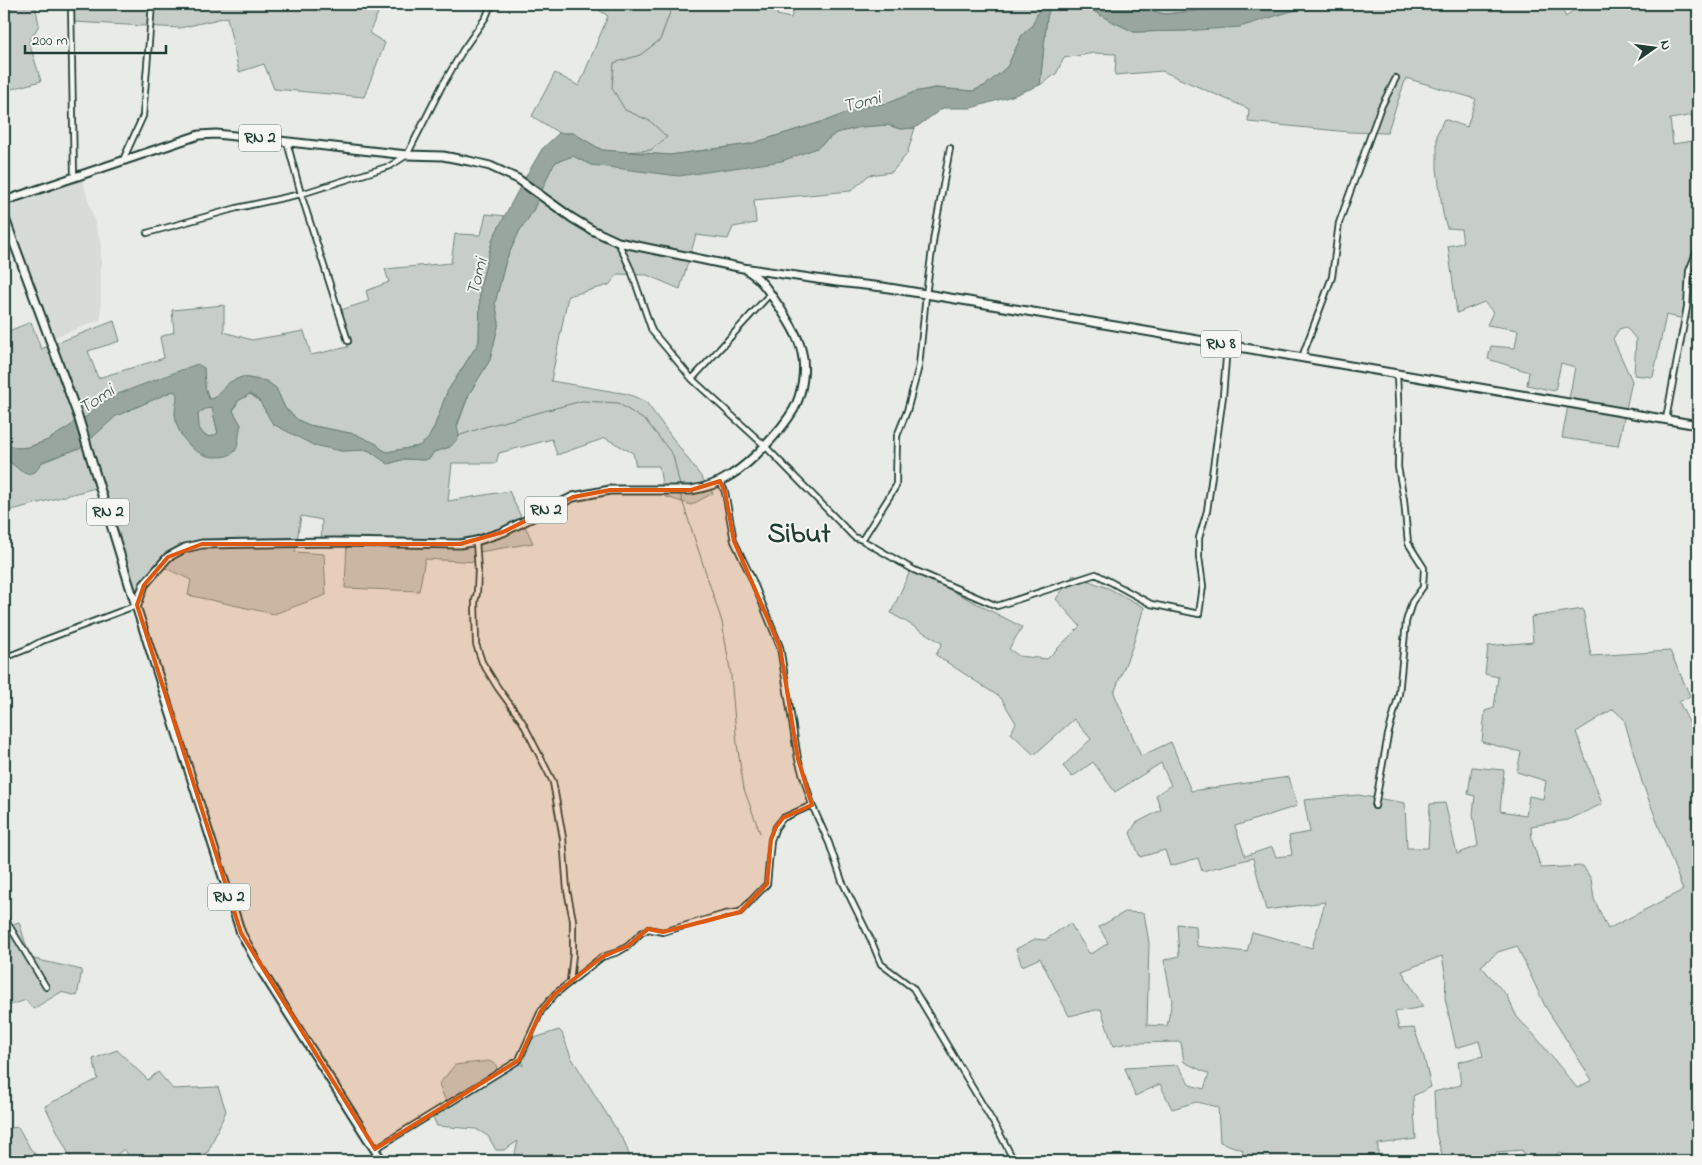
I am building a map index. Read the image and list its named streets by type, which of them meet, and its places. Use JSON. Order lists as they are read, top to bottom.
{
  "streets": {
    "main road": ["RN 2", "RN 8"]
  },
  "crossings": [
    ["RN 2", "RN 8"]
  ],
  "districts": ["Sibut"],
  "water": ["Tomi"],
  "scale_bar": "200 m",
  "north": "right"
}
